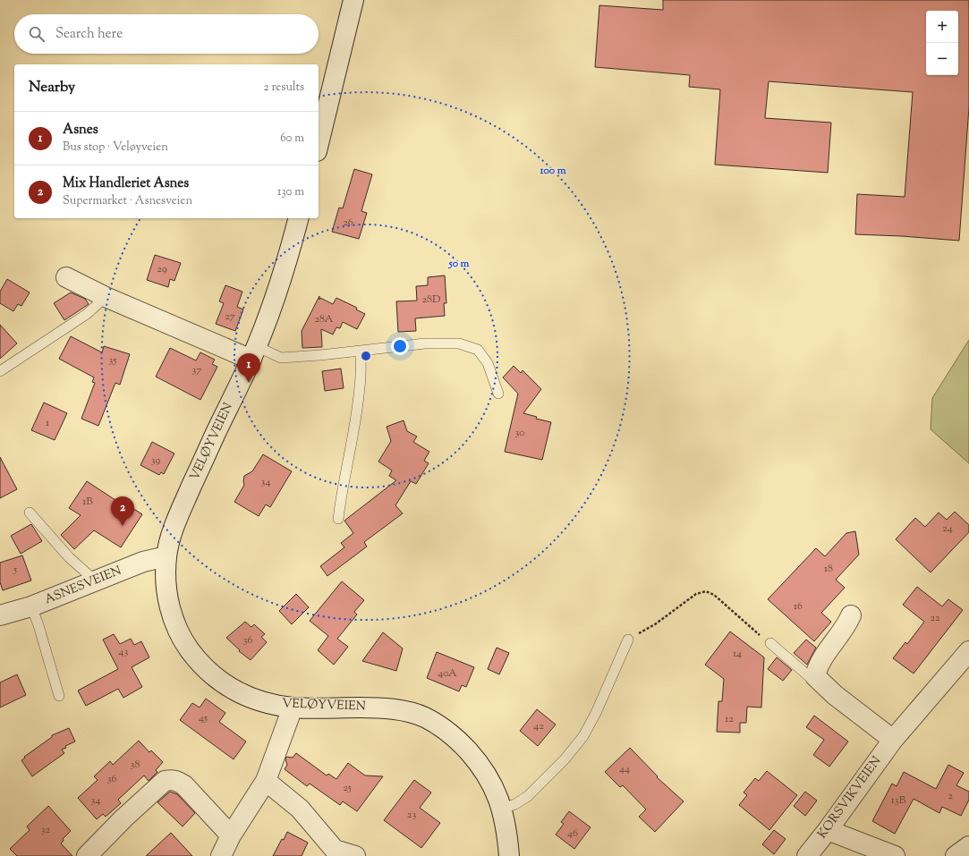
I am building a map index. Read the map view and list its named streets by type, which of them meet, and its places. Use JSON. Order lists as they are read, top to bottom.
{
  "streets": {
    "street": ["VELØYVEIEN", "ASNESVEIEN", "KORSVIKVEIEN"]
  },
  "crossings": [
    ["VELØYVEIEN", "ASNESVEIEN"]
  ],
  "house_numbers": [
    "26",
    "29",
    "28D",
    "27",
    "28A",
    "35",
    "37",
    "1",
    "30",
    "39",
    "34",
    "1B",
    "24",
    "18",
    "5",
    "16",
    "22",
    "36",
    "43",
    "14",
    "40A",
    "45",
    "12",
    "42",
    "38",
    "44",
    "36",
    "25",
    "2",
    "34",
    "13B",
    "23",
    "32",
    "46"
  ],
  "page": {
    "map_buttons": ["+", "−"],
    "search": "Search here",
    "heading": ["Nearby", "2 results"],
    "list": [
      {
        "mark": "1",
        "name": "Asnes",
        "note": "Bus stop · Veløyveien",
        "value": "60 m"
      },
      {
        "mark": "2",
        "name": "Mix Handleriet Asnes",
        "note": "Supermarket · Asnesveien",
        "value": "130 m"
      }
    ],
    "pins": ["1", "2"]
  },
  "rings": ["100 m", "50 m"]
}
